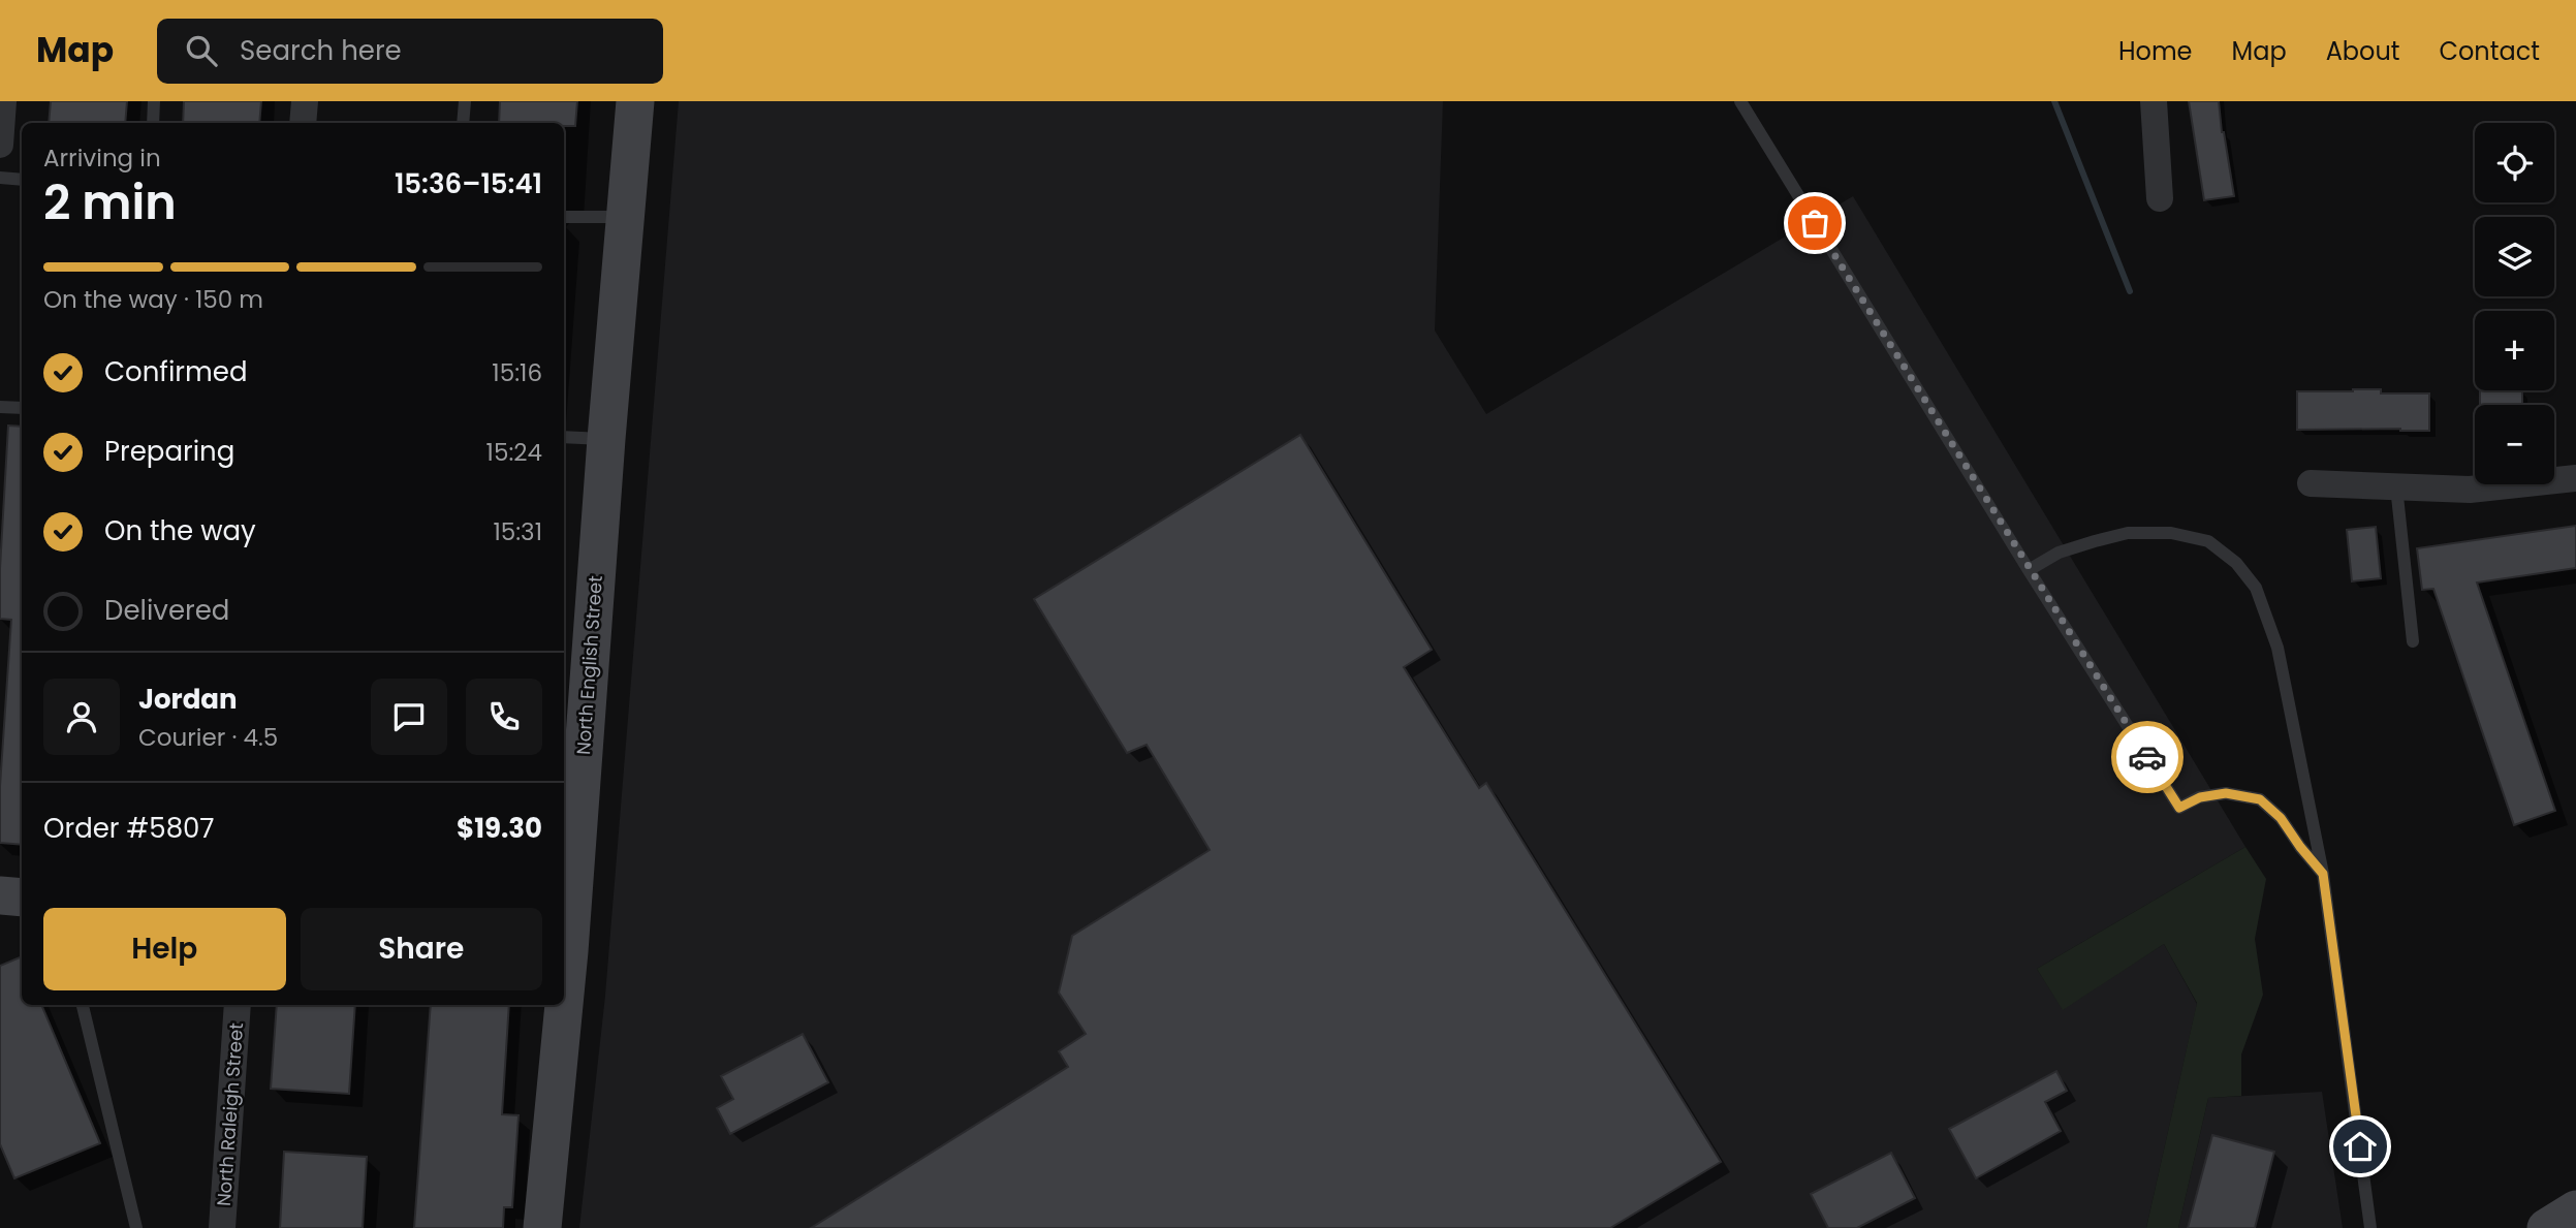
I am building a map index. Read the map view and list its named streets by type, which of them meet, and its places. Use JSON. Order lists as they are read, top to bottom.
{
  "streets": {
    "street": ["North English Street", "North Raleigh Street"]
  },
  "page": {
    "header": "Map",
    "search": "Search here",
    "nav": [
      "Home",
      "Map",
      "About",
      "Contact"
    ],
    "map_buttons": ["+", "−"],
    "heading": ["2 min", "Arriving in", "15:36–15:41"],
    "panel": [
      "Jordan",
      "Courier · 4.5",
      "Order #5807",
      "$19.30"
    ],
    "bar": "On the way · 150 m",
    "list": [
      ["Confirmed", "15:16"],
      ["Preparing", "15:24"],
      ["On the way", "15:31"],
      "Delivered"
    ],
    "buttons": ["Help", "Share"]
  }
}
